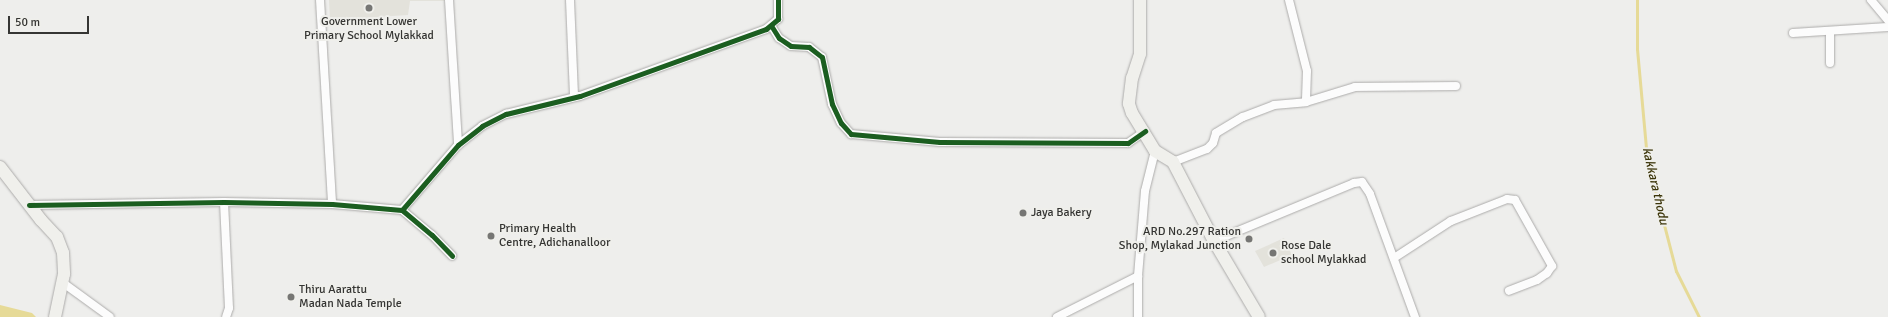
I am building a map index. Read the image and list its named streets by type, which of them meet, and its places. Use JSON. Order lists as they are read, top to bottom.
{
  "water": ["kakkara thodu"],
  "places": [
    "Government Lower Primary School Mylakkad",
    "Jaya Bakery",
    "Primary Health Centre, Adichanalloor",
    "ARD No.297 Ration Shop, Mylakad Junction",
    "Rose Dale school Mylakkad",
    "Thiru Aarattu Madan Nada Temple"
  ],
  "scale_bar": "50 m"
}
